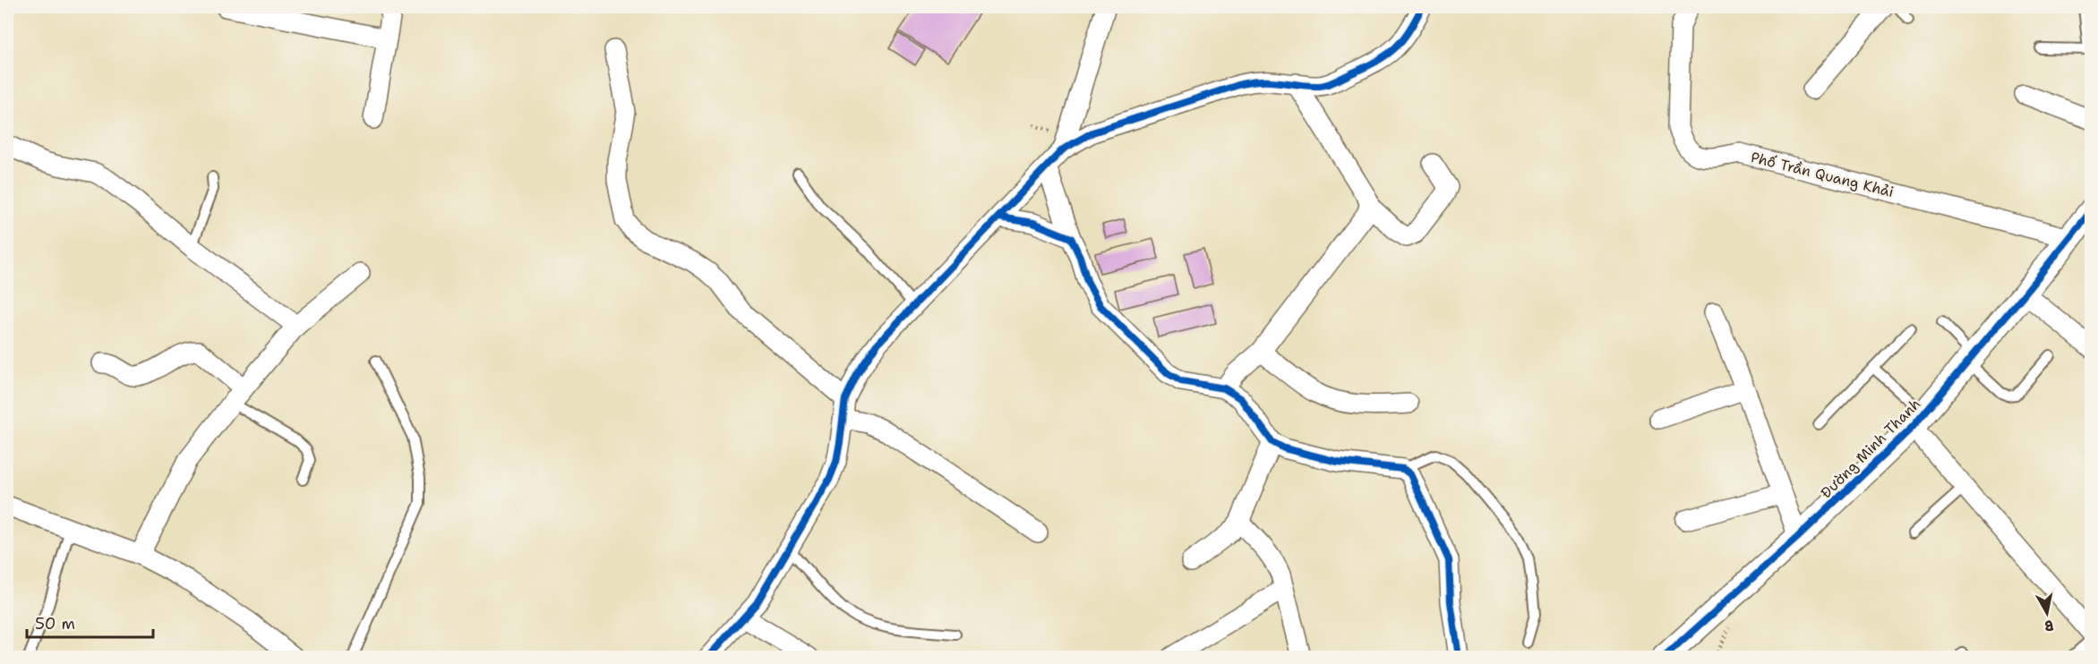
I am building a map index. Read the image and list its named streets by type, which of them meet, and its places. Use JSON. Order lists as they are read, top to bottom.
{
  "streets": {
    "street": ["Phố Trần Quang Khải", "Đường Minh Thanh"]
  },
  "crossings": [
    ["Phố Trần Quang Khải", "Đường Minh Thanh"]
  ],
  "scale_bar": "50 m",
  "north": "bottom"
}
